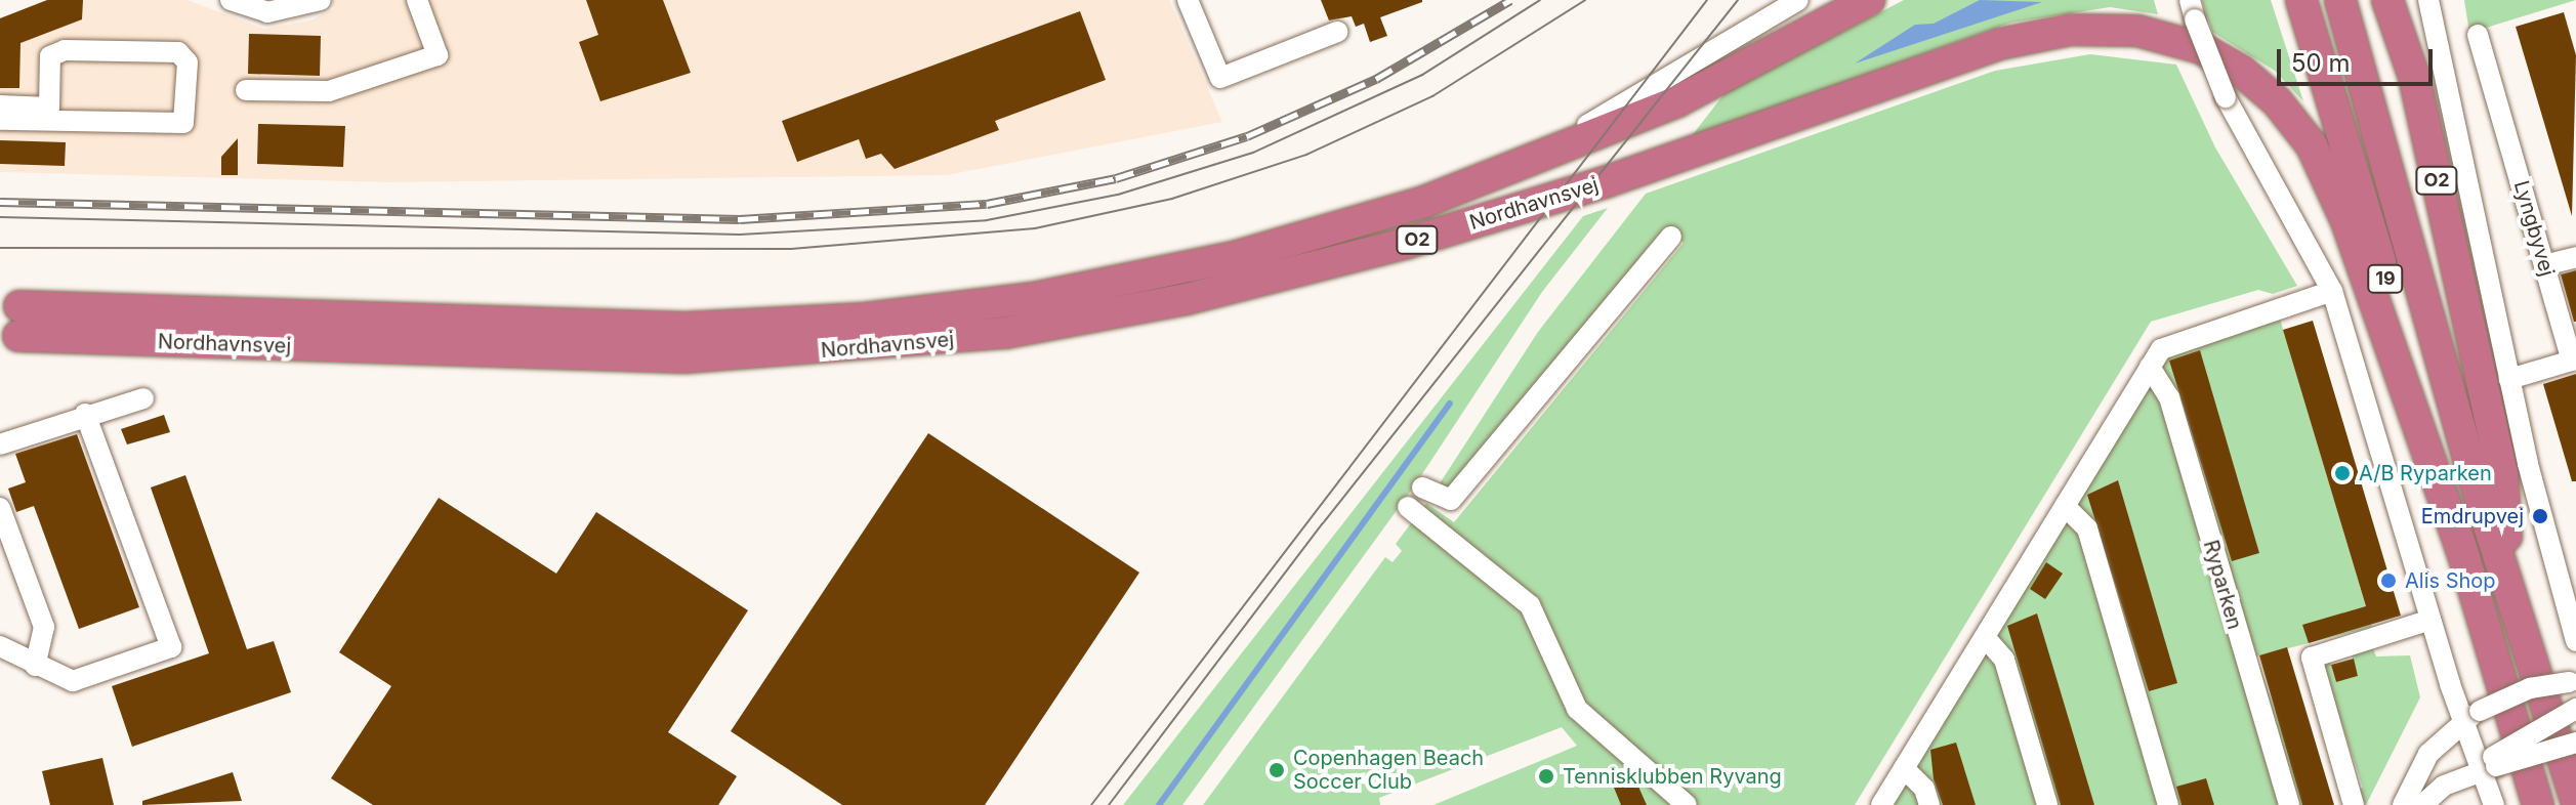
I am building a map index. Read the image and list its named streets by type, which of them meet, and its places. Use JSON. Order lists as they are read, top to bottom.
{
  "streets": {
    "highway": ["O2", "Nordhavnsvej", "19"],
    "street": ["Lyngbyvej", "Ryparken"]
  },
  "crossings": [
    ["O2", "19"],
    ["Nordhavnsvej", "19"]
  ],
  "places": [
    "A/B Ryparken",
    "Emdrupvej",
    "Alis Shop",
    "Copenhagen Beach Soccer Club",
    "Tennisklubben Ryvang"
  ],
  "scale_bar": "50 m"
}
